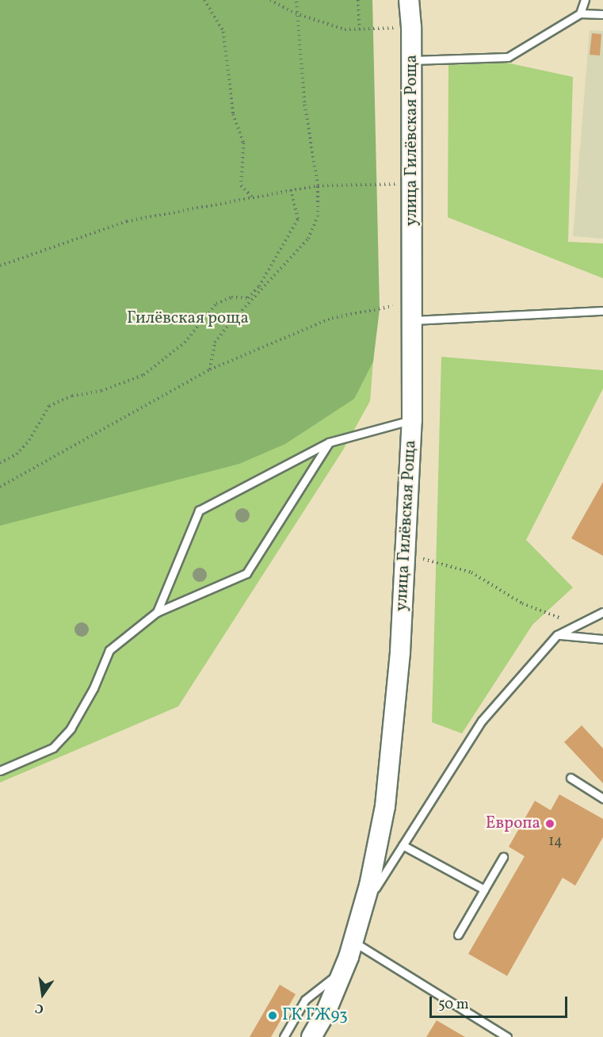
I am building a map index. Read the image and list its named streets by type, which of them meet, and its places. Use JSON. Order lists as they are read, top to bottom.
{
  "streets": {
    "street": ["улица Гилёвская Роща"]
  },
  "parks": ["Гилёвская роща"],
  "places": ["Европа", "ГК ГЖ93"],
  "house_numbers": ["14"],
  "scale_bar": "50 m",
  "north": "bottom"
}
